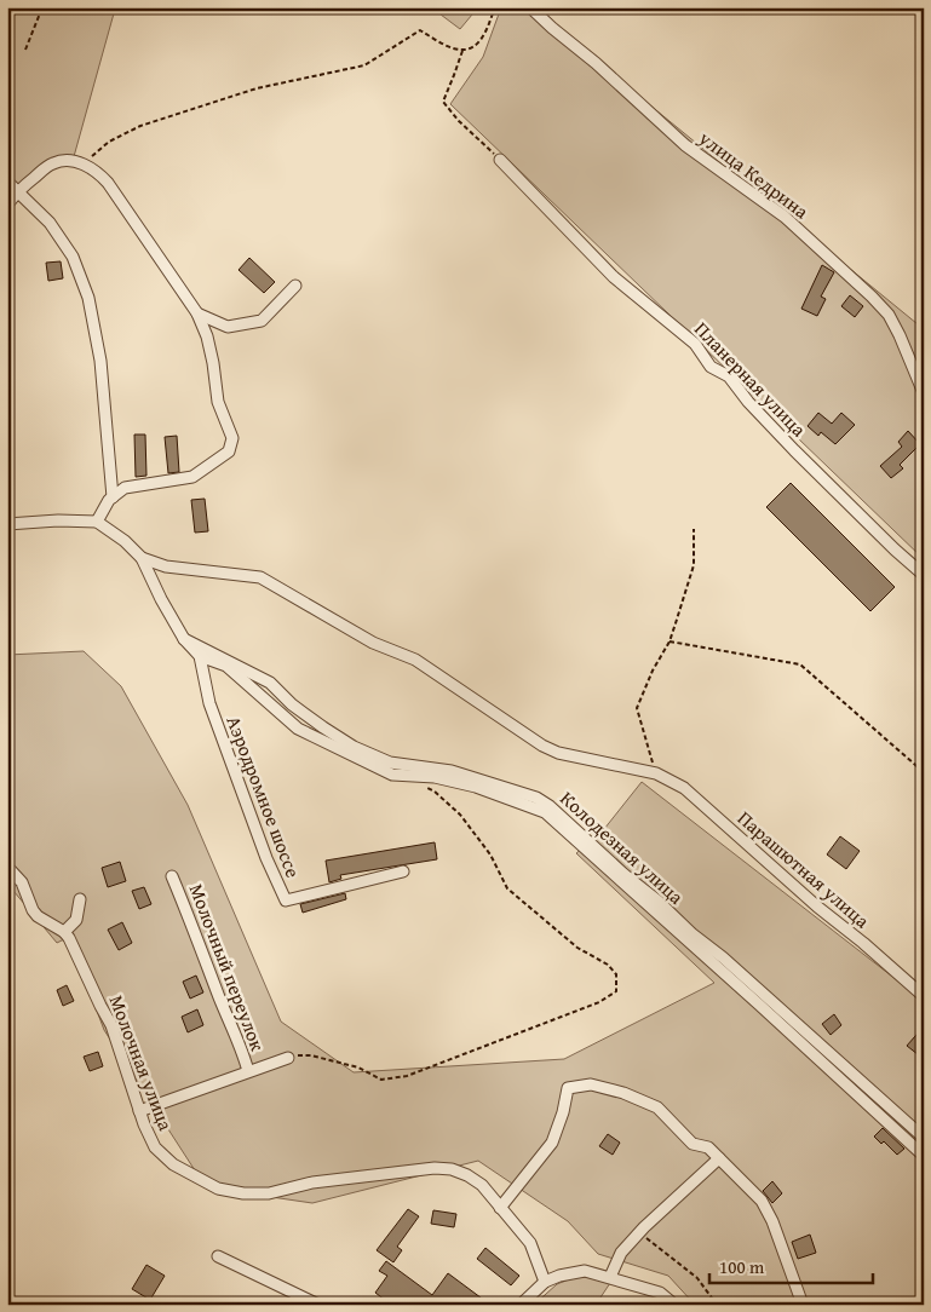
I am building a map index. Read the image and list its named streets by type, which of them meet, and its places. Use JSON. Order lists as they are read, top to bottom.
{
  "streets": {
    "street": [
      "улица Кедрина",
      "Планерная улица",
      "Аэродромное шоссе",
      "Колодезная улица",
      "Парашютная улица",
      "Молочный переулок",
      "Молочная улица"
    ]
  },
  "crossings": [
    ["Аэродромное шоссе", "Колодезная улица"],
    ["Аэродромное шоссе", "Парашютная улица"],
    ["Молочный переулок", "Молочная улица"]
  ],
  "scale_bar": "100 m"
}
